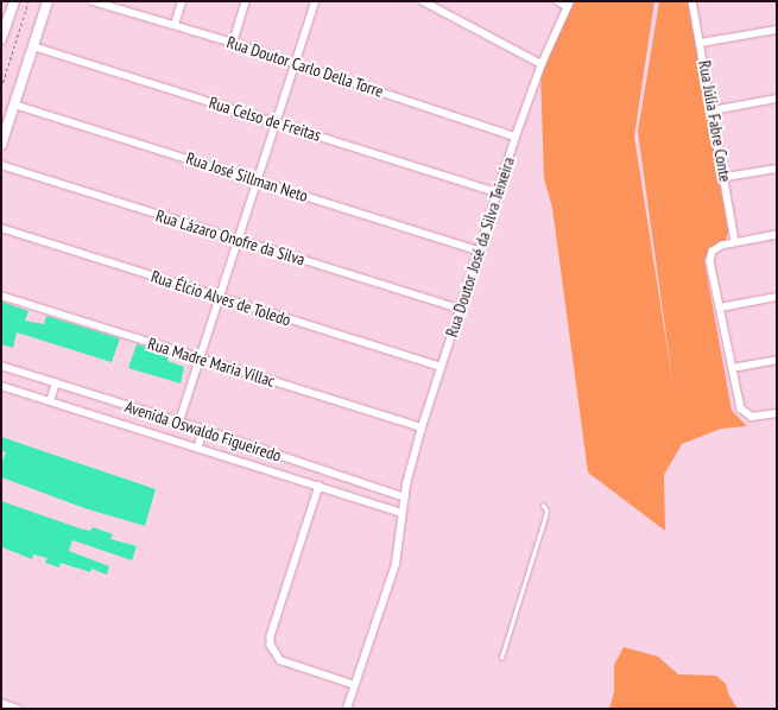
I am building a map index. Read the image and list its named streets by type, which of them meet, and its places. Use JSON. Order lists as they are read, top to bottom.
{
  "streets": {
    "street": [
      "Rua Doutor Carlo Della Torre",
      "Rua Celso de Freitas",
      "Rua Júlia Fabre Conte",
      "Rua José Sillman Neto",
      "Rua Lázaro Onofre da Silva",
      "Rua Doutor José da Silva Teixeira",
      "Rua Élcio Alves de Toledo",
      "Rua Madre Maria Villac",
      "Avenida Oswaldo Figueiredo"
    ]
  },
  "crossings": [
    ["Rua Doutor Carlo Della Torre", "Rua Doutor José da Silva Teixeira"],
    ["Rua Celso de Freitas", "Rua Doutor José da Silva Teixeira"],
    ["Rua José Sillman Neto", "Rua Doutor José da Silva Teixeira"],
    ["Rua Lázaro Onofre da Silva", "Rua Doutor José da Silva Teixeira"],
    ["Rua Doutor José da Silva Teixeira", "Rua Élcio Alves de Toledo"],
    ["Rua Doutor José da Silva Teixeira", "Rua Madre Maria Villac"],
    ["Rua Doutor José da Silva Teixeira", "Avenida Oswaldo Figueiredo"]
  ]
}
